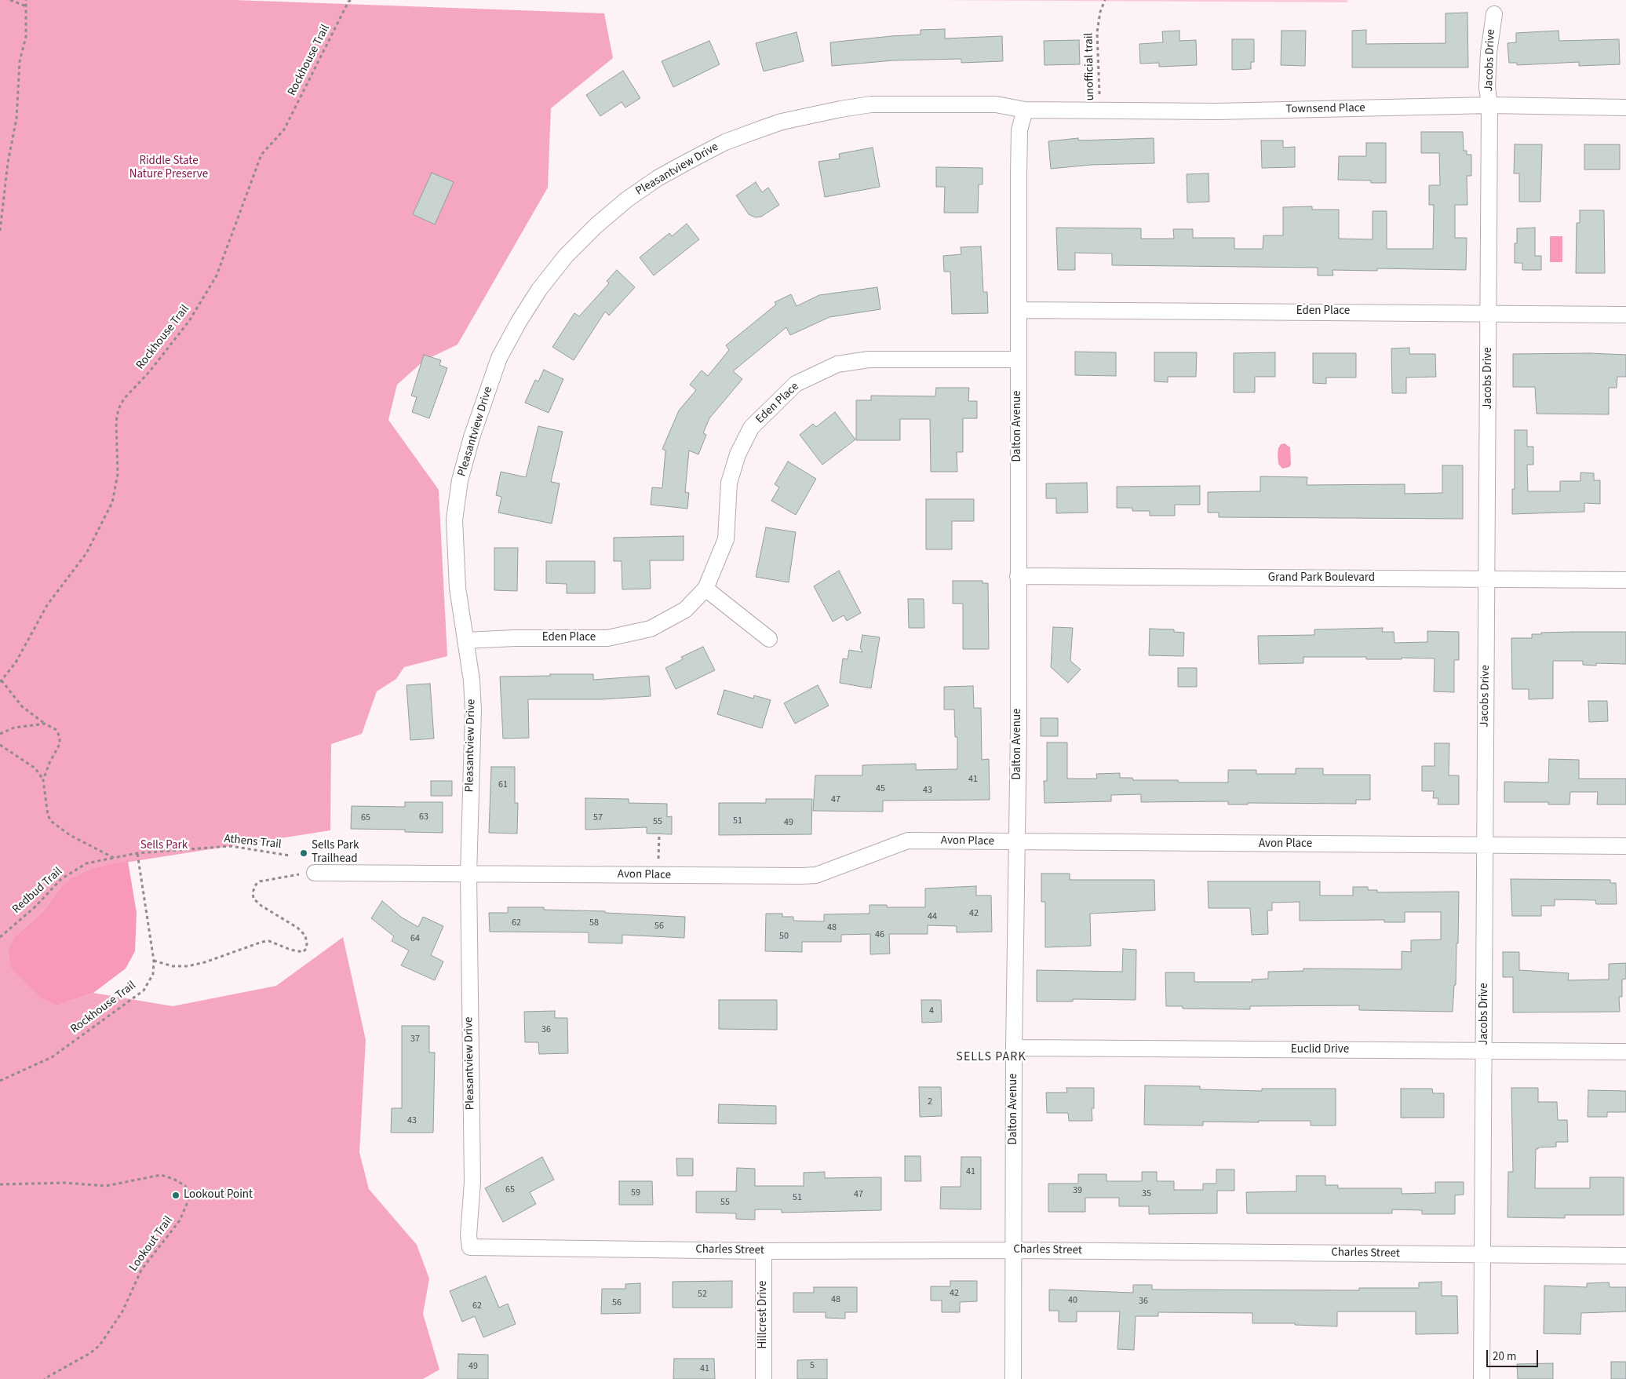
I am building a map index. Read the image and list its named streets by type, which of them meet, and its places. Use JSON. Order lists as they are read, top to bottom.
{
  "streets": {
    "street": [
      "Jacobs Drive",
      "Townsend Place",
      "Pleasantview Drive",
      "Eden Place",
      "Dalton Avenue",
      "Grand Park Boulevard",
      "Avon Place",
      "Euclid Drive",
      "Charles Street",
      "Hillcrest Drive"
    ],
    "path": [
      "Rockhouse Trail",
      "unofficial trail",
      "Athens Trail",
      "Redbud Trail",
      "Lookout Trail"
    ]
  },
  "crossings": [
    ["Jacobs Drive", "Townsend Place"],
    ["Jacobs Drive", "Eden Place"],
    ["Jacobs Drive", "Grand Park Boulevard"],
    ["Jacobs Drive", "Avon Place"],
    ["Jacobs Drive", "Euclid Drive"],
    ["Jacobs Drive", "Charles Street"],
    ["unofficial trail", "Townsend Place"],
    ["Townsend Place", "Pleasantview Drive"],
    ["Townsend Place", "Dalton Avenue"],
    ["Pleasantview Drive", "Eden Place"],
    ["Pleasantview Drive", "Dalton Avenue"],
    ["Pleasantview Drive", "Avon Place"],
    ["Pleasantview Drive", "Charles Street"],
    ["Eden Place", "Dalton Avenue"],
    ["Dalton Avenue", "Grand Park Boulevard"],
    ["Dalton Avenue", "Avon Place"],
    ["Dalton Avenue", "Euclid Drive"],
    ["Dalton Avenue", "Charles Street"],
    ["Athens Trail", "Redbud Trail"],
    ["Charles Street", "Hillcrest Drive"]
  ],
  "districts": ["SELLS PARK"],
  "parks": ["Riddle State Nature Preserve", "Sells Park"],
  "places": ["Sells Park Trailhead", "Lookout Point"],
  "house_numbers": [
    "41",
    "61",
    "45",
    "43",
    "47",
    "63",
    "65",
    "57",
    "51",
    "55",
    "49",
    "42",
    "44",
    "62",
    "58",
    "56",
    "48",
    "46",
    "50",
    "64",
    "4",
    "36",
    "37",
    "2",
    "43",
    "41",
    "65",
    "39",
    "59",
    "35",
    "47",
    "51",
    "55",
    "42",
    "52",
    "48",
    "40",
    "36",
    "56",
    "62",
    "5",
    "49",
    "41"
  ],
  "scale_bar": "20 m"
}
